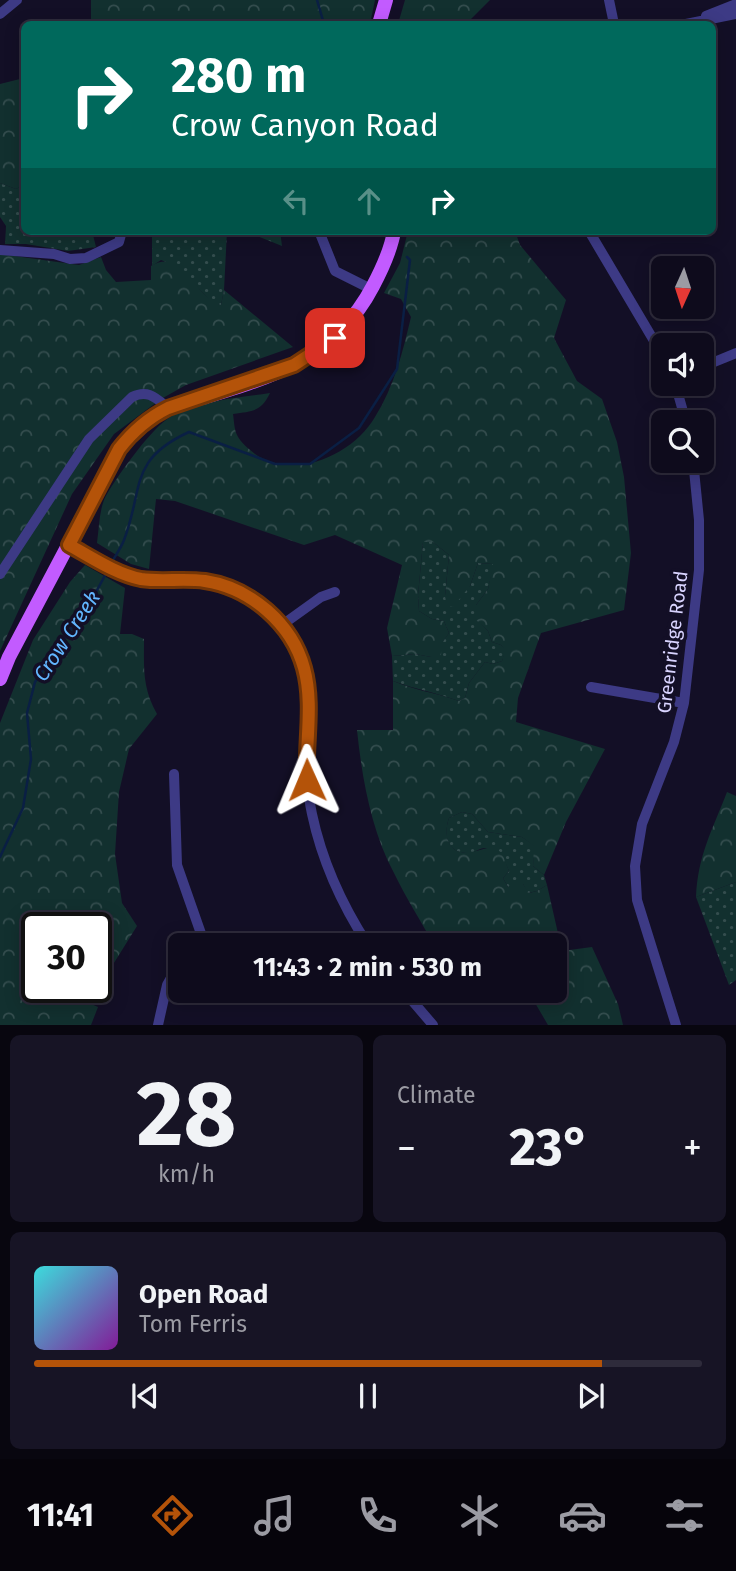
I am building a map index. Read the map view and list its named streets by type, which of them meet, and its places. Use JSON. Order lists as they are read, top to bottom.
{
  "streets": {
    "street": ["Greenridge Road"]
  },
  "water": ["Crow Creek"],
  "north": "bottom",
  "page": {
    "turn": ["280 m", "Crow Canyon Road"],
    "limit": "30",
    "trip": "11:43 · 2 min · 530 m",
    "tile": [
      ["28", "km/h"],
      "Climate"
    ],
    "heat": ["−", "23°", "+"],
    "song": ["Open Road", "Tom Ferris"],
    "tabs": "11:41"
  }
}
